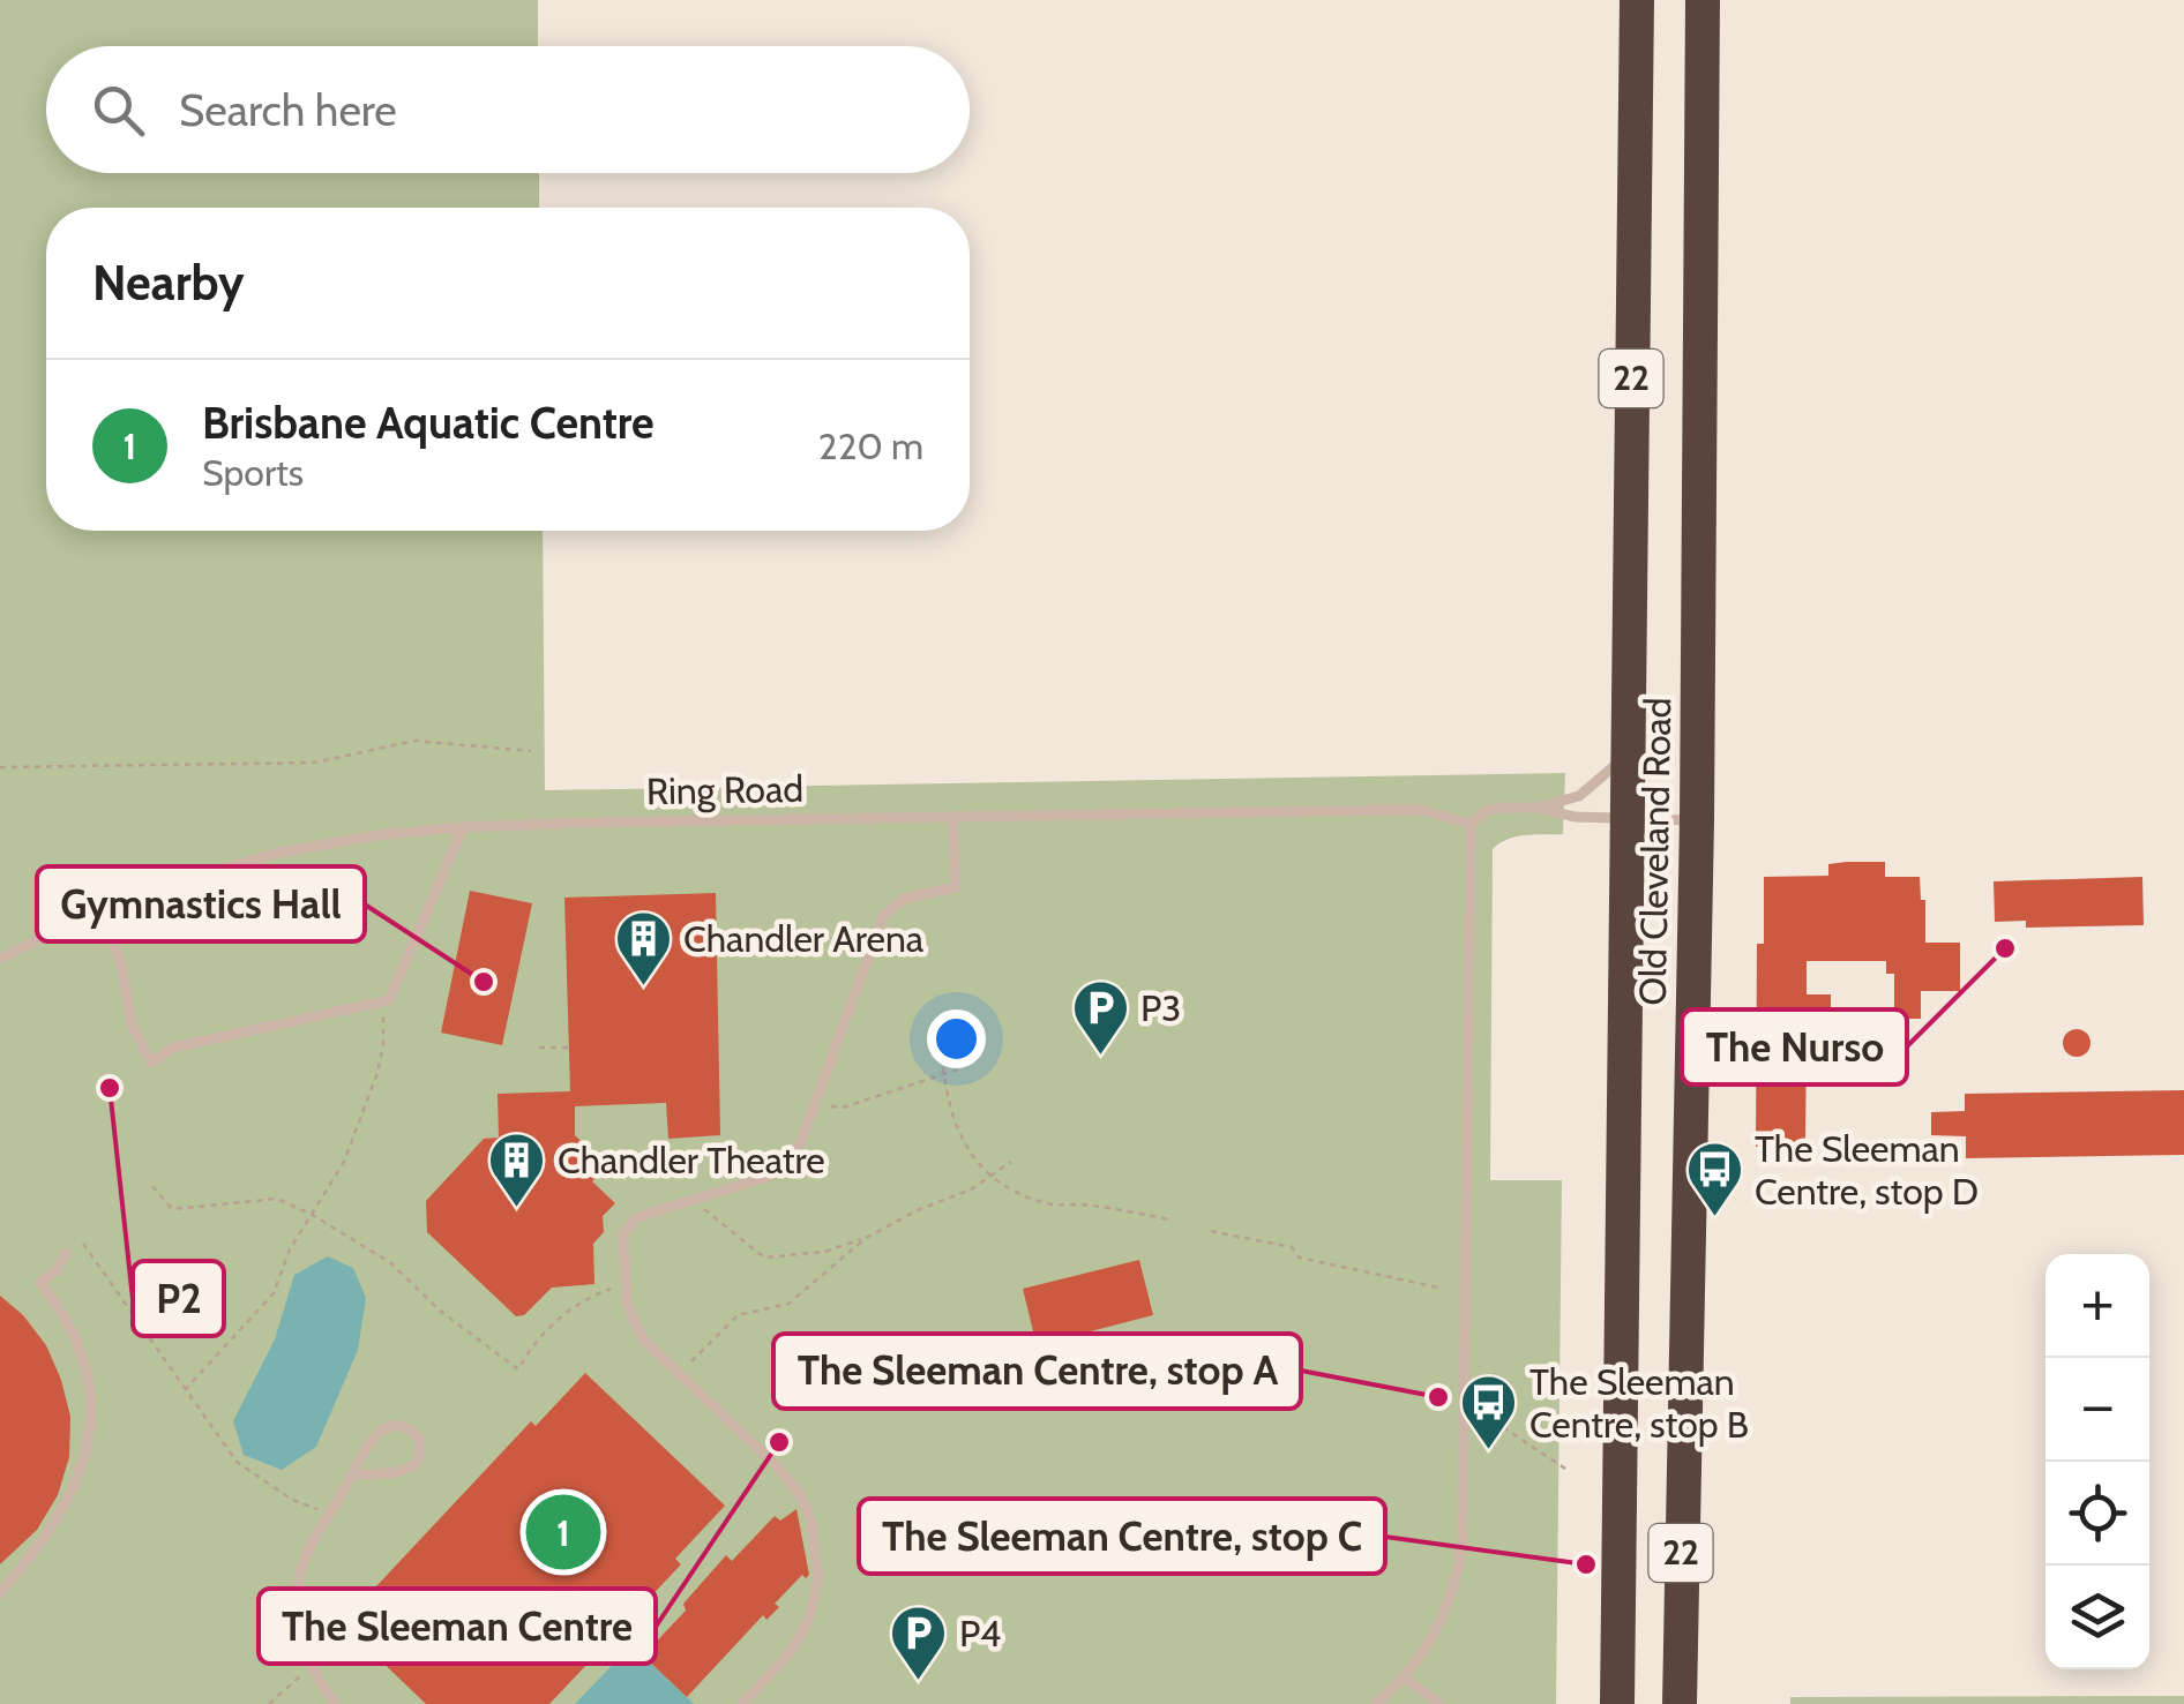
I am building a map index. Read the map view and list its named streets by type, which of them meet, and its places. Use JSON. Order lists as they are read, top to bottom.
{
  "streets": {
    "highway": ["22", "Old Cleveland Road"],
    "lane": ["Ring Road"]
  },
  "places": {
    "other": [
      "The Nurso",
      "Gymnastics Hall",
      "P2",
      "The Sleeman Centre, stop A",
      "The Sleeman Centre",
      "The Sleeman Centre, stop C"
    ],
    "building": ["Chandler Arena", "Chandler Theatre"],
    "parking": ["P3", "P4"],
    "bus stop": ["The Sleeman Centre, stop D", "The Sleeman Centre, stop B"]
  },
  "page": {
    "search": "Search here",
    "heading": "Nearby",
    "list": [
      {
        "mark": "1",
        "name": "Brisbane Aquatic Centre",
        "note": "Sports",
        "value": "220 m"
      }
    ],
    "map_buttons": ["+", "−"],
    "pins": "1"
  }
}
